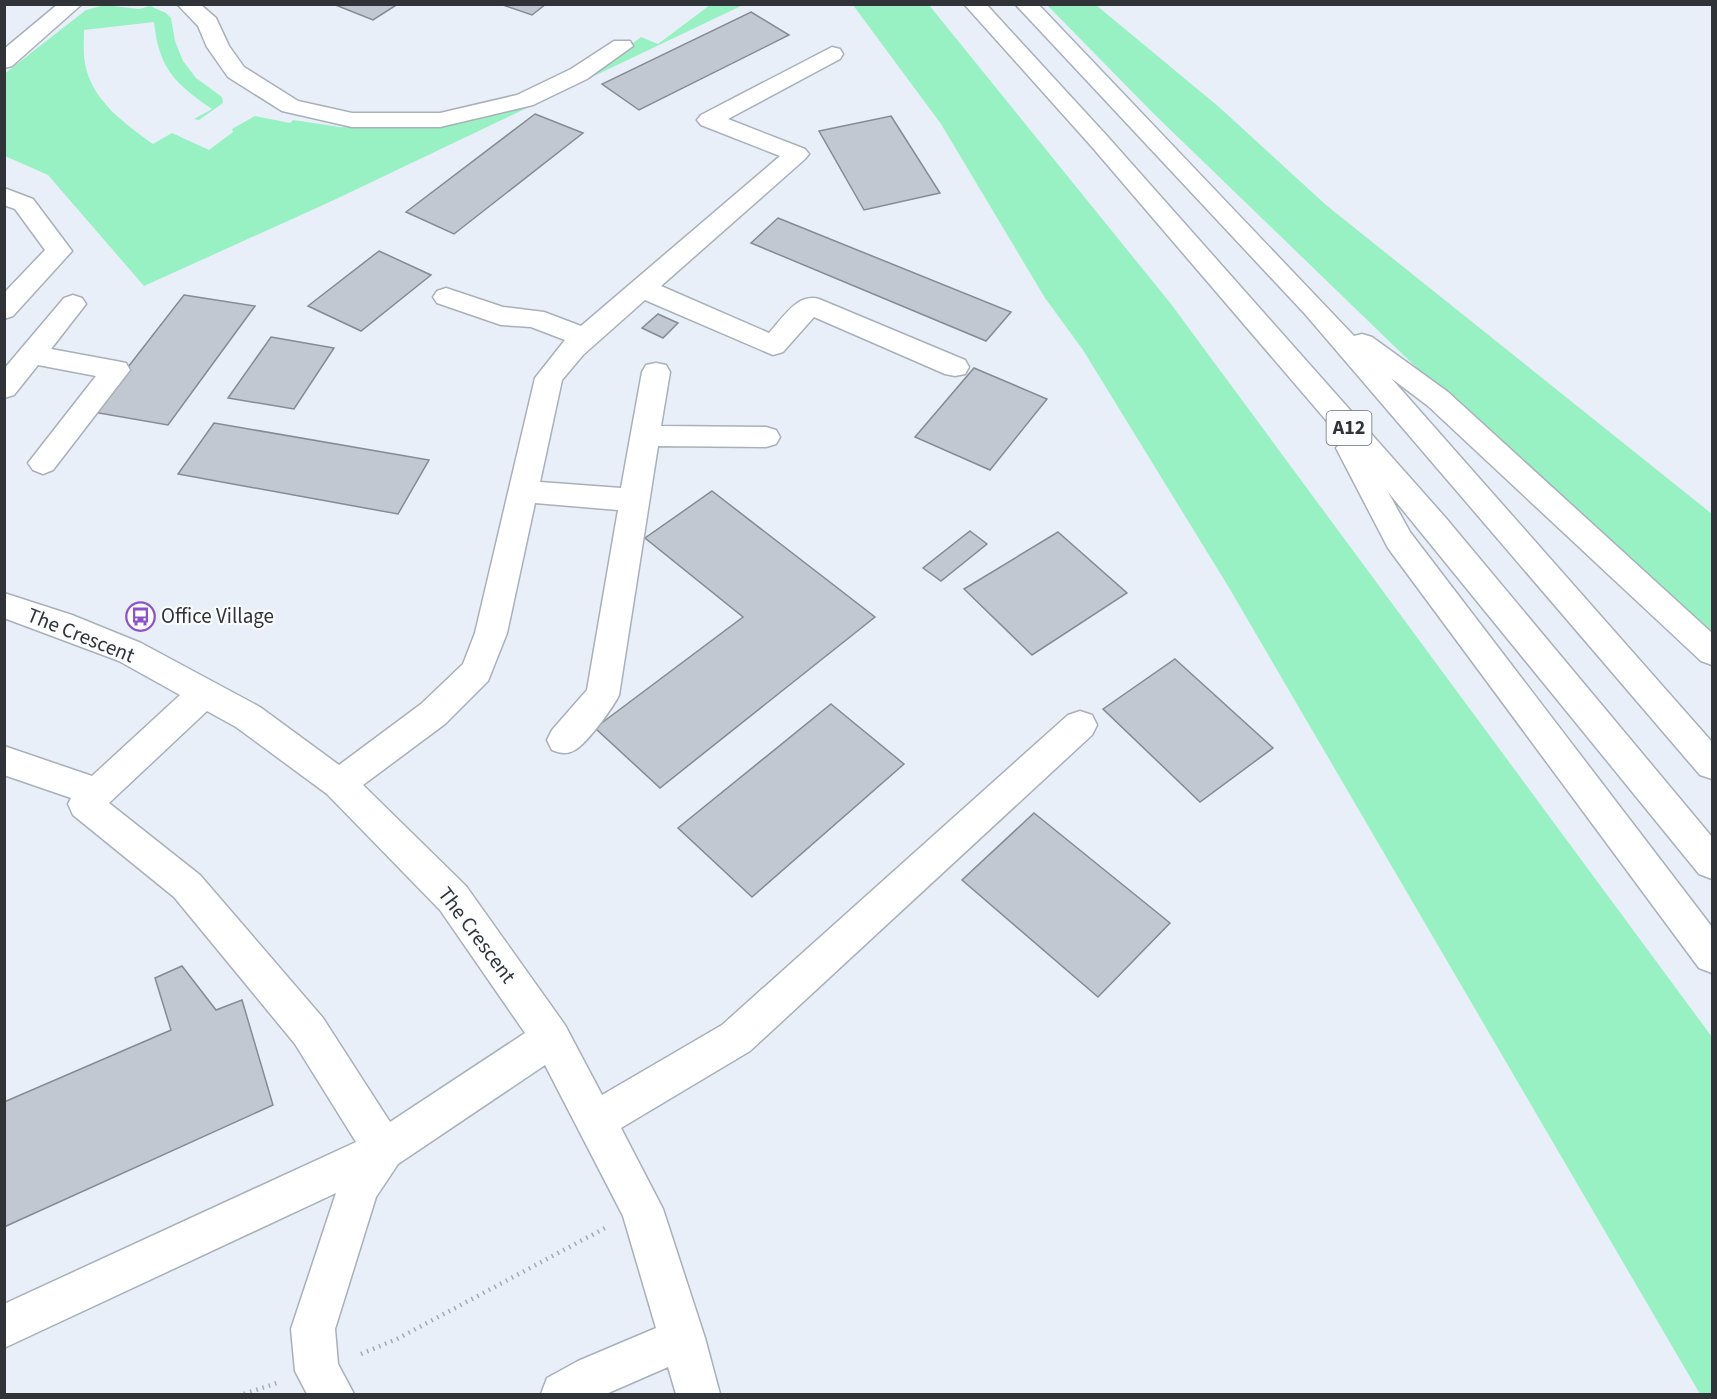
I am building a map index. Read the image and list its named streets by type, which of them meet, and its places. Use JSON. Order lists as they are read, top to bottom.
{
  "streets": {
    "main road": ["A12", "The Crescent"]
  },
  "places": {
    "bus stop": ["Office Village"]
  }
}
